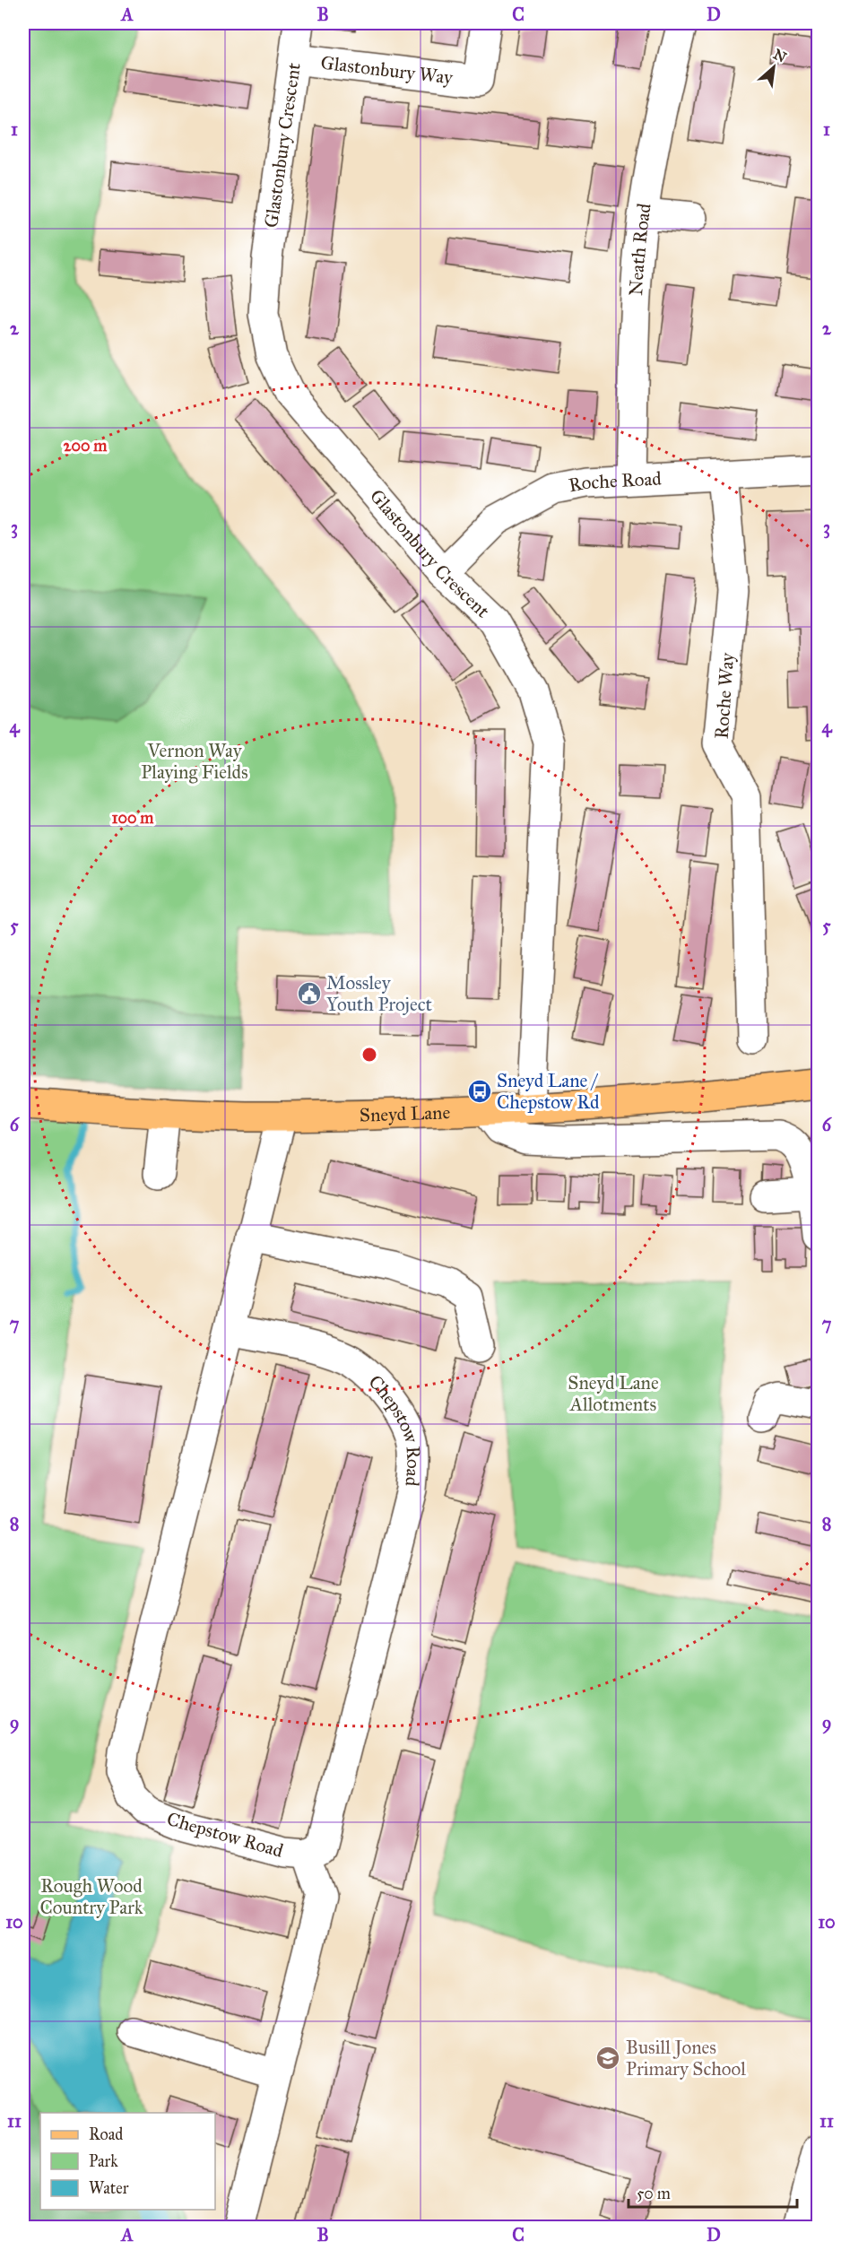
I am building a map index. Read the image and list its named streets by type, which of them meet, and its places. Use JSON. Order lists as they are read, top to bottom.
{
  "streets": {
    "main road": ["Sneyd Lane"],
    "street": [
      "Glastonbury Way",
      "Glastonbury Crescent",
      "Neath Road",
      "Roche Road",
      "Roche Way",
      "Chepstow Road"
    ]
  },
  "crossings": [
    ["Glastonbury Way", "Glastonbury Crescent"],
    ["Glastonbury Crescent", "Roche Road"],
    ["Glastonbury Crescent", "Sneyd Lane"],
    ["Neath Road", "Roche Road"],
    ["Roche Road", "Roche Way"],
    ["Sneyd Lane", "Chepstow Road"]
  ],
  "parks": ["Vernon Way Playing Fields", "Sneyd Lane Allotments", "Rough Wood Country Park"],
  "places": {
    "public building": ["Mossley Youth Project"],
    "bus stop": ["Sneyd Lane / Chepstow Rd"],
    "school or university": ["Busill Jones Primary School"]
  },
  "legend": ["Road", "Park", "Water"],
  "scale_bar": "50 m",
  "north": "top right",
  "grid": {
    "columns": [
      "A",
      "B",
      "C",
      "D"
    ],
    "rows": [
      "1",
      "2",
      "3",
      "4",
      "5",
      "6",
      "7",
      "8",
      "9",
      "10",
      "11"
    ]
  },
  "rings": ["200 m", "100 m"]
}
